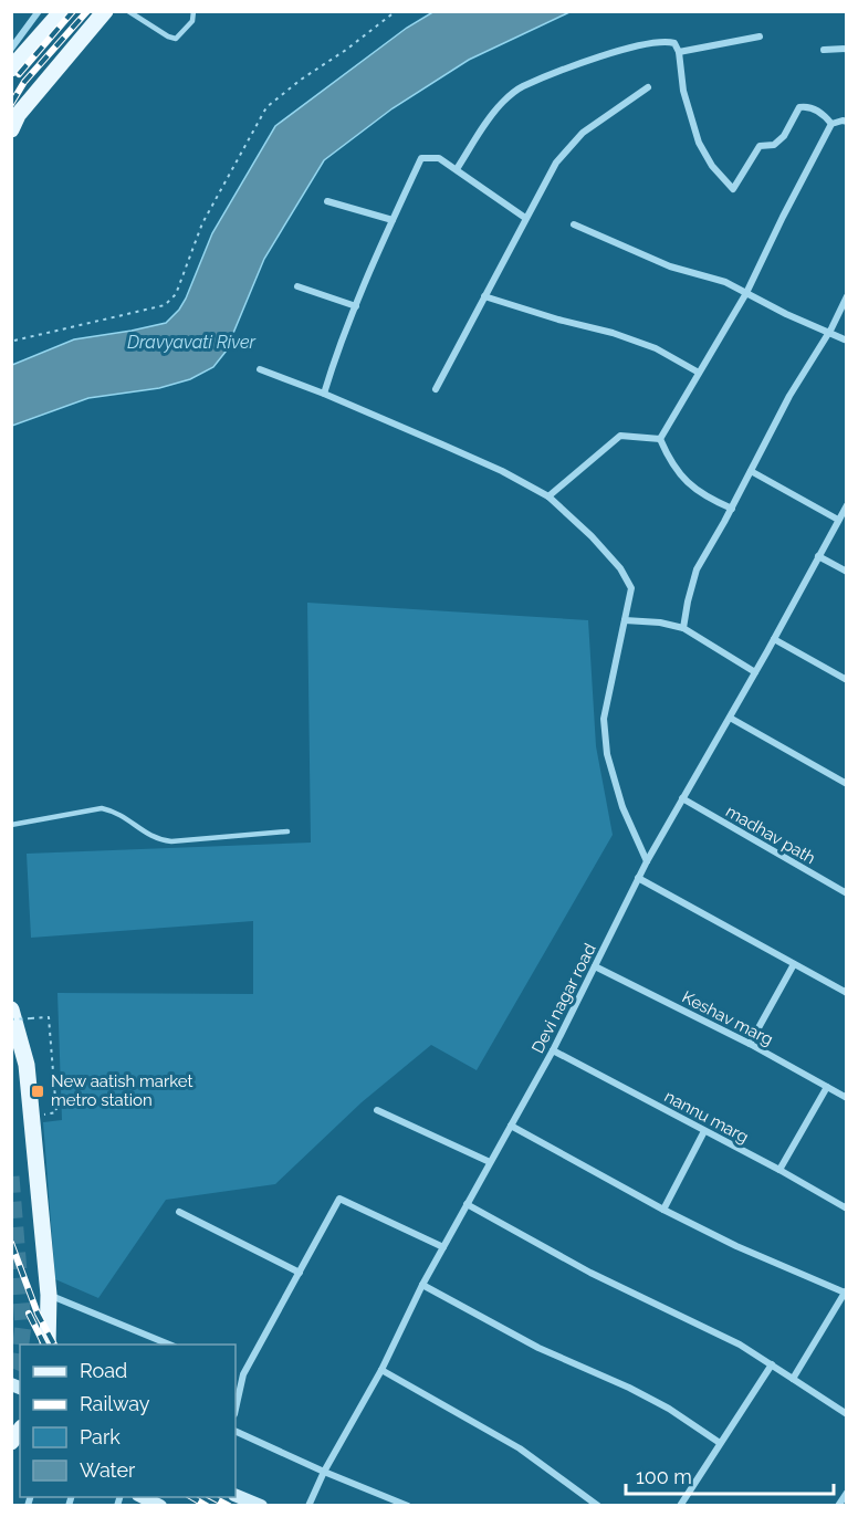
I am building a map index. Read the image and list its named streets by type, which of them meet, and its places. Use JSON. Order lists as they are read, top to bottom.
{
  "streets": {
    "street": [
      "madhav path",
      "Devi nagar road",
      "Keshav marg",
      "nannu marg"
    ]
  },
  "crossings": [
    ["madhav path", "Devi nagar road"],
    ["Devi nagar road", "Keshav marg"],
    ["Devi nagar road", "nannu marg"]
  ],
  "water": ["Dravyavati River"],
  "places": {
    "transit": ["New aatish market metro station"]
  },
  "legend": [
    "Road",
    "Railway",
    "Park",
    "Water"
  ],
  "scale_bar": "100 m"
}
